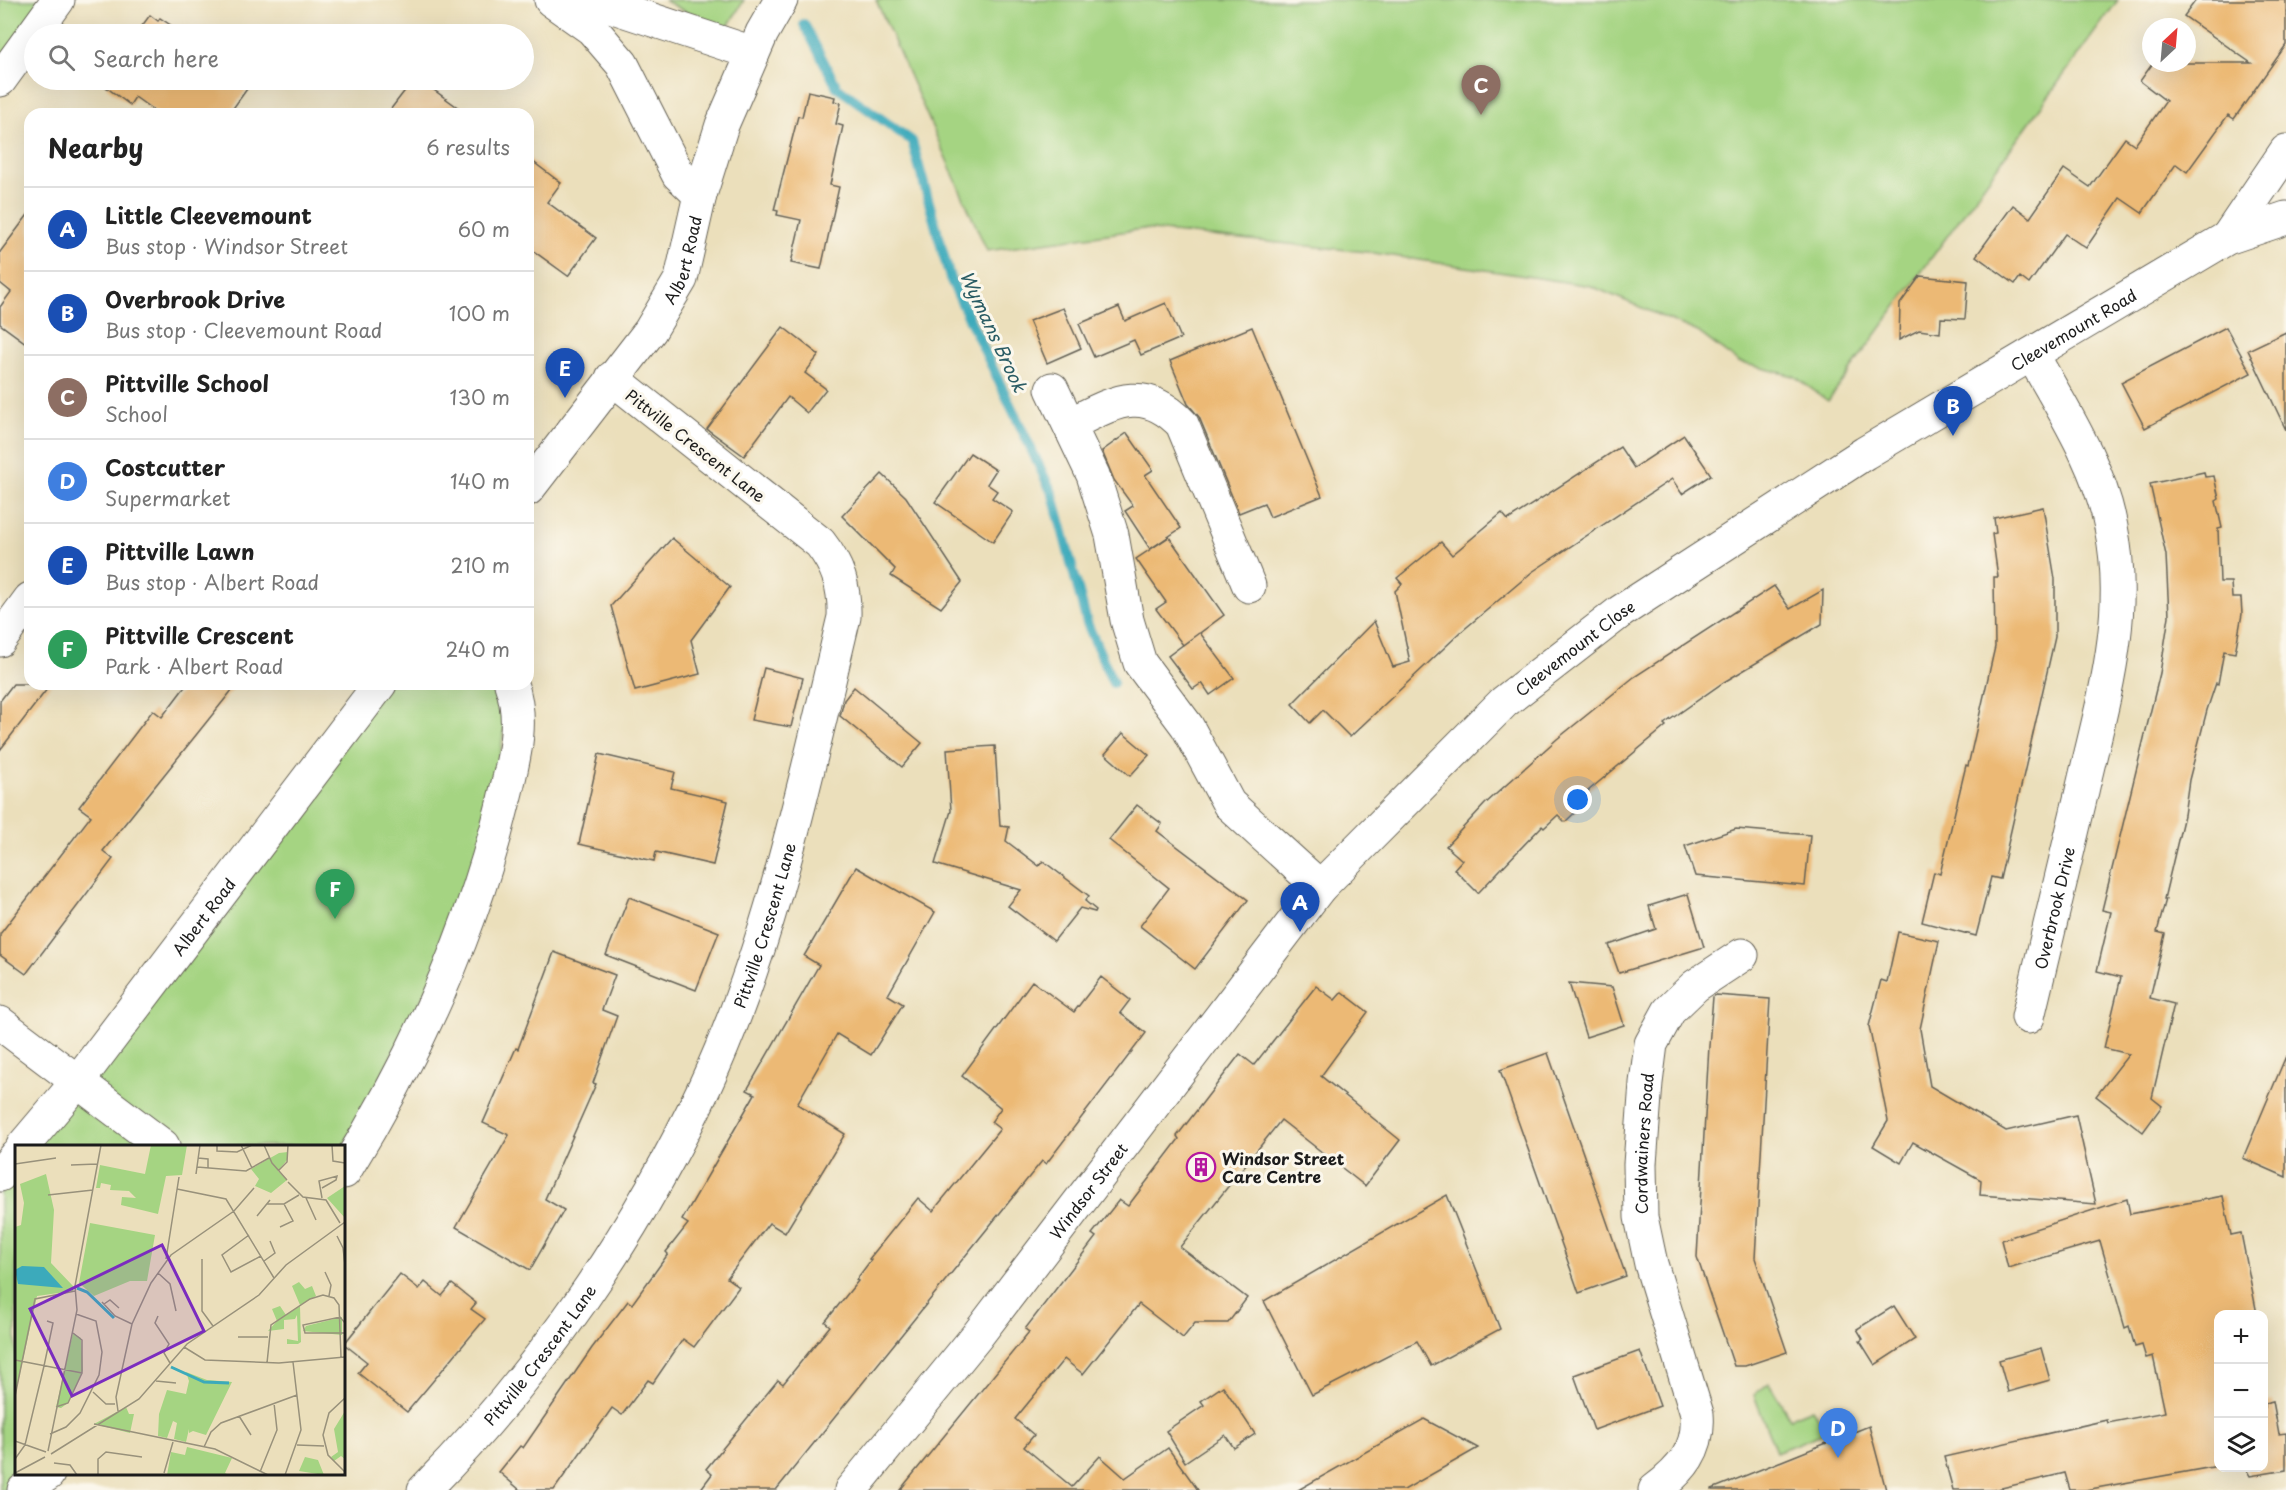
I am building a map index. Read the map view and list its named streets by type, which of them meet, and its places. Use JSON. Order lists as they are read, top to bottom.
{
  "streets": {
    "street": [
      "Albert Road",
      "Cleevemount Road",
      "Pittville Crescent Lane",
      "Cleevemount Close",
      "Overbrook Drive",
      "Cordwainers Road",
      "Windsor Street"
    ]
  },
  "crossings": [
    ["Albert Road", "Pittville Crescent Lane"],
    ["Cleevemount Road", "Cleevemount Close"],
    ["Cleevemount Road", "Overbrook Drive"],
    ["Cleevemount Close", "Windsor Street"]
  ],
  "water": ["Wymans Brook"],
  "places": {
    "building": ["Windsor Street Care Centre"]
  },
  "north": "top right",
  "page": {
    "search": "Search here",
    "pins": [
      "C",
      "E",
      "B",
      "F",
      "A",
      "D"
    ],
    "heading": ["Nearby", "6 results"],
    "list": [
      {
        "mark": "A",
        "name": "Little Cleevemount",
        "note": "Bus stop · Windsor Street",
        "value": "60 m"
      },
      {
        "mark": "B",
        "name": "Overbrook Drive",
        "note": "Bus stop · Cleevemount Road",
        "value": "100 m"
      },
      {
        "mark": "C",
        "name": "Pittville School",
        "note": "School",
        "value": "130 m"
      },
      {
        "mark": "D",
        "name": "Costcutter",
        "note": "Supermarket",
        "value": "140 m"
      },
      {
        "mark": "E",
        "name": "Pittville Lawn",
        "note": "Bus stop · Albert Road",
        "value": "210 m"
      },
      {
        "mark": "F",
        "name": "Pittville Crescent",
        "note": "Park · Albert Road",
        "value": "240 m"
      }
    ],
    "map_buttons": ["+", "−"]
  }
}
